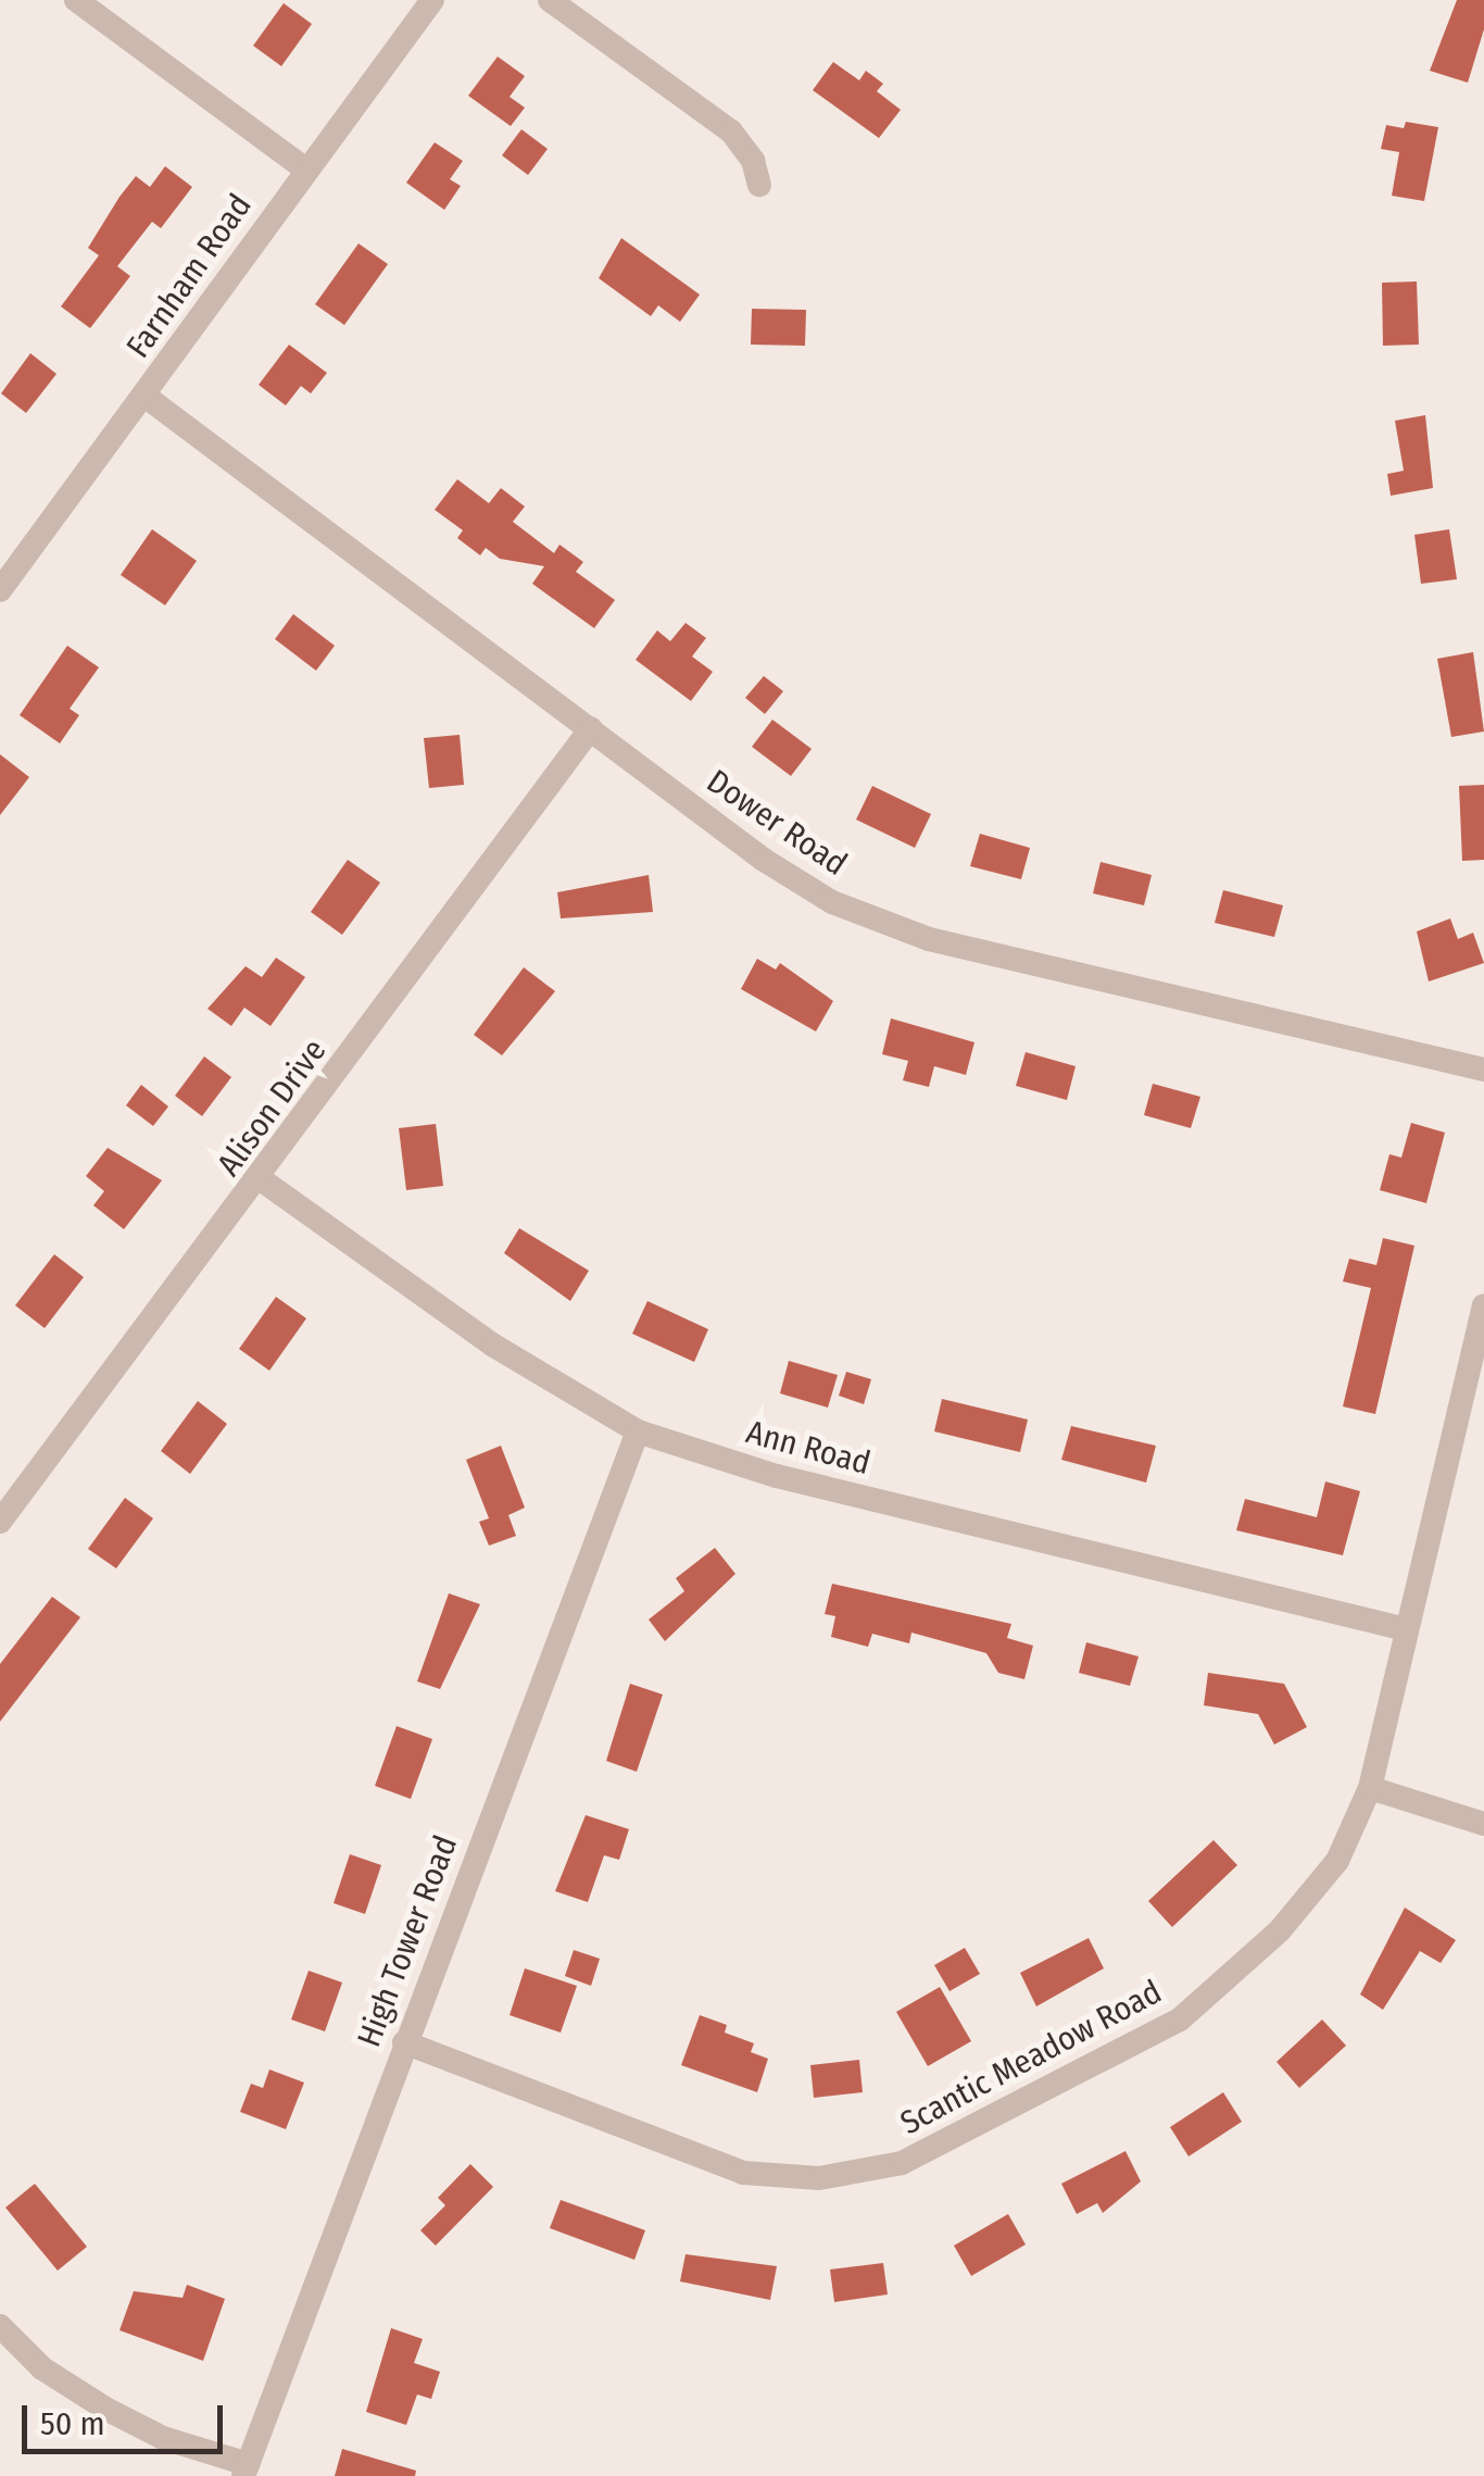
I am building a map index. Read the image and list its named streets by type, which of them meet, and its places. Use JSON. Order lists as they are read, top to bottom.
{
  "streets": {
    "street": [
      "Farnham Road",
      "Dower Road",
      "Alison Drive",
      "Ann Road",
      "High Tower Road",
      "Scantic Meadow Road"
    ]
  },
  "crossings": [
    ["Farnham Road", "Dower Road"],
    ["Dower Road", "Alison Drive"],
    ["Alison Drive", "Ann Road"],
    ["Ann Road", "High Tower Road"],
    ["Ann Road", "Scantic Meadow Road"],
    ["High Tower Road", "Scantic Meadow Road"]
  ],
  "scale_bar": "50 m"
}
